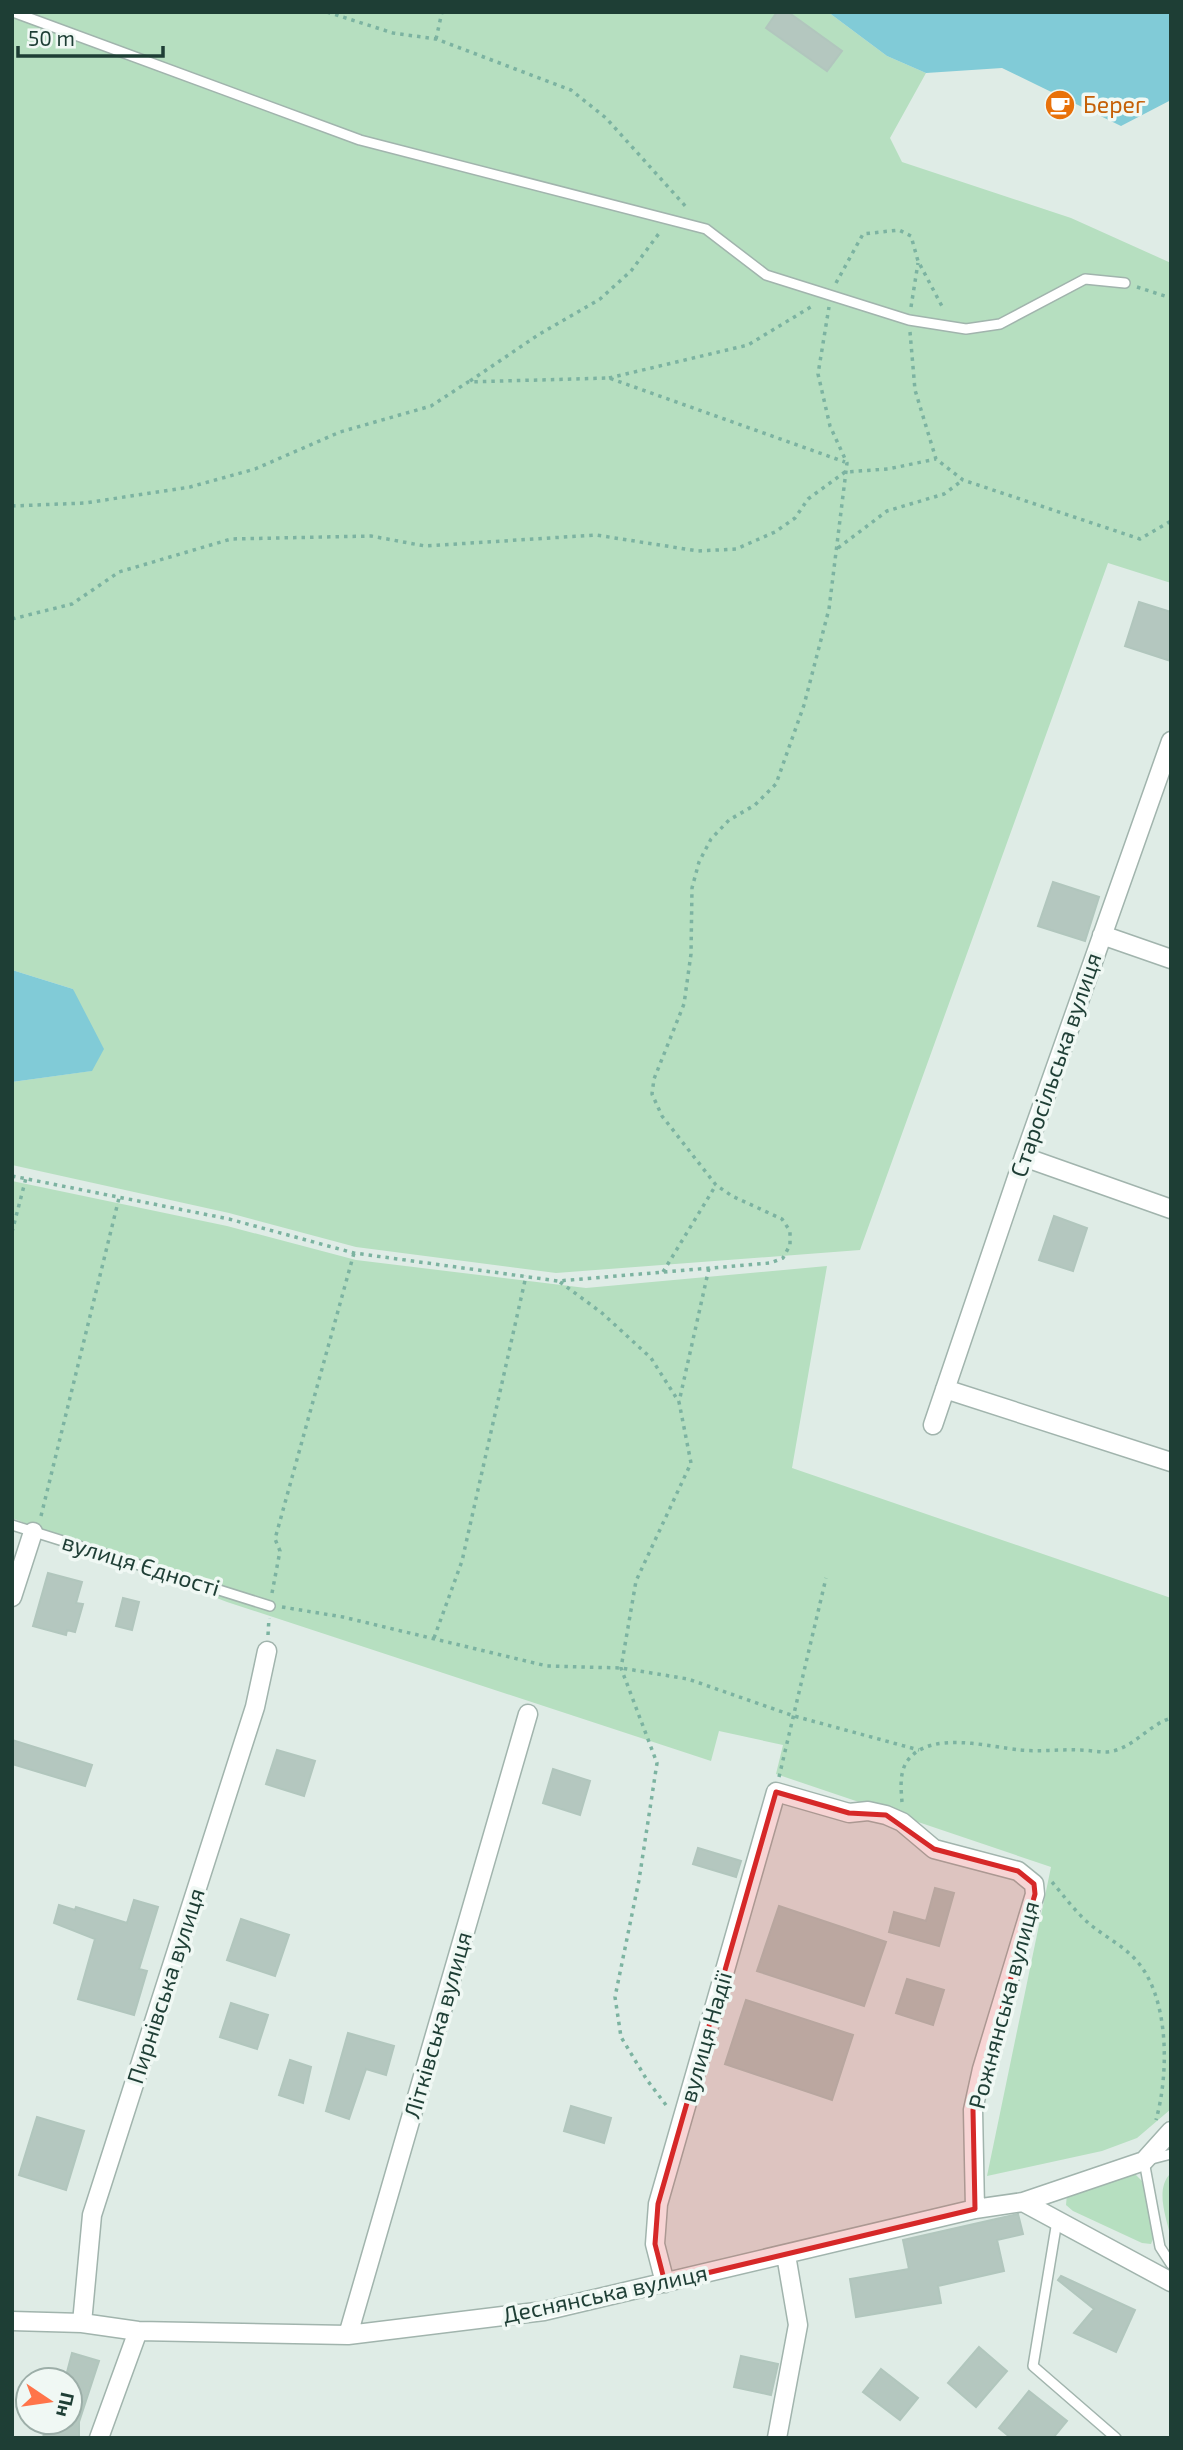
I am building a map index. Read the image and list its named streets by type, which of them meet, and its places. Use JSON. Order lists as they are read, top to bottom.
{
  "streets": {
    "street": [
      "Старосільська вулиця",
      "Пирнівська вулиця",
      "Рожнянська вулиця",
      "Літківська вулиця",
      "вулиця Надії",
      "Деснянська вулиця"
    ],
    "lane": ["вулиця Єдності"]
  },
  "crossings": [
    ["Пирнівська вулиця", "Деснянська вулиця"],
    ["Рожнянська вулиця", "Деснянська вулиця"],
    ["Літківська вулиця", "Деснянська вулиця"],
    ["вулиця Надії", "Деснянська вулиця"]
  ],
  "places": {
    "cafe": ["Берег"]
  },
  "scale_bar": "50 m",
  "north": "right"
}
